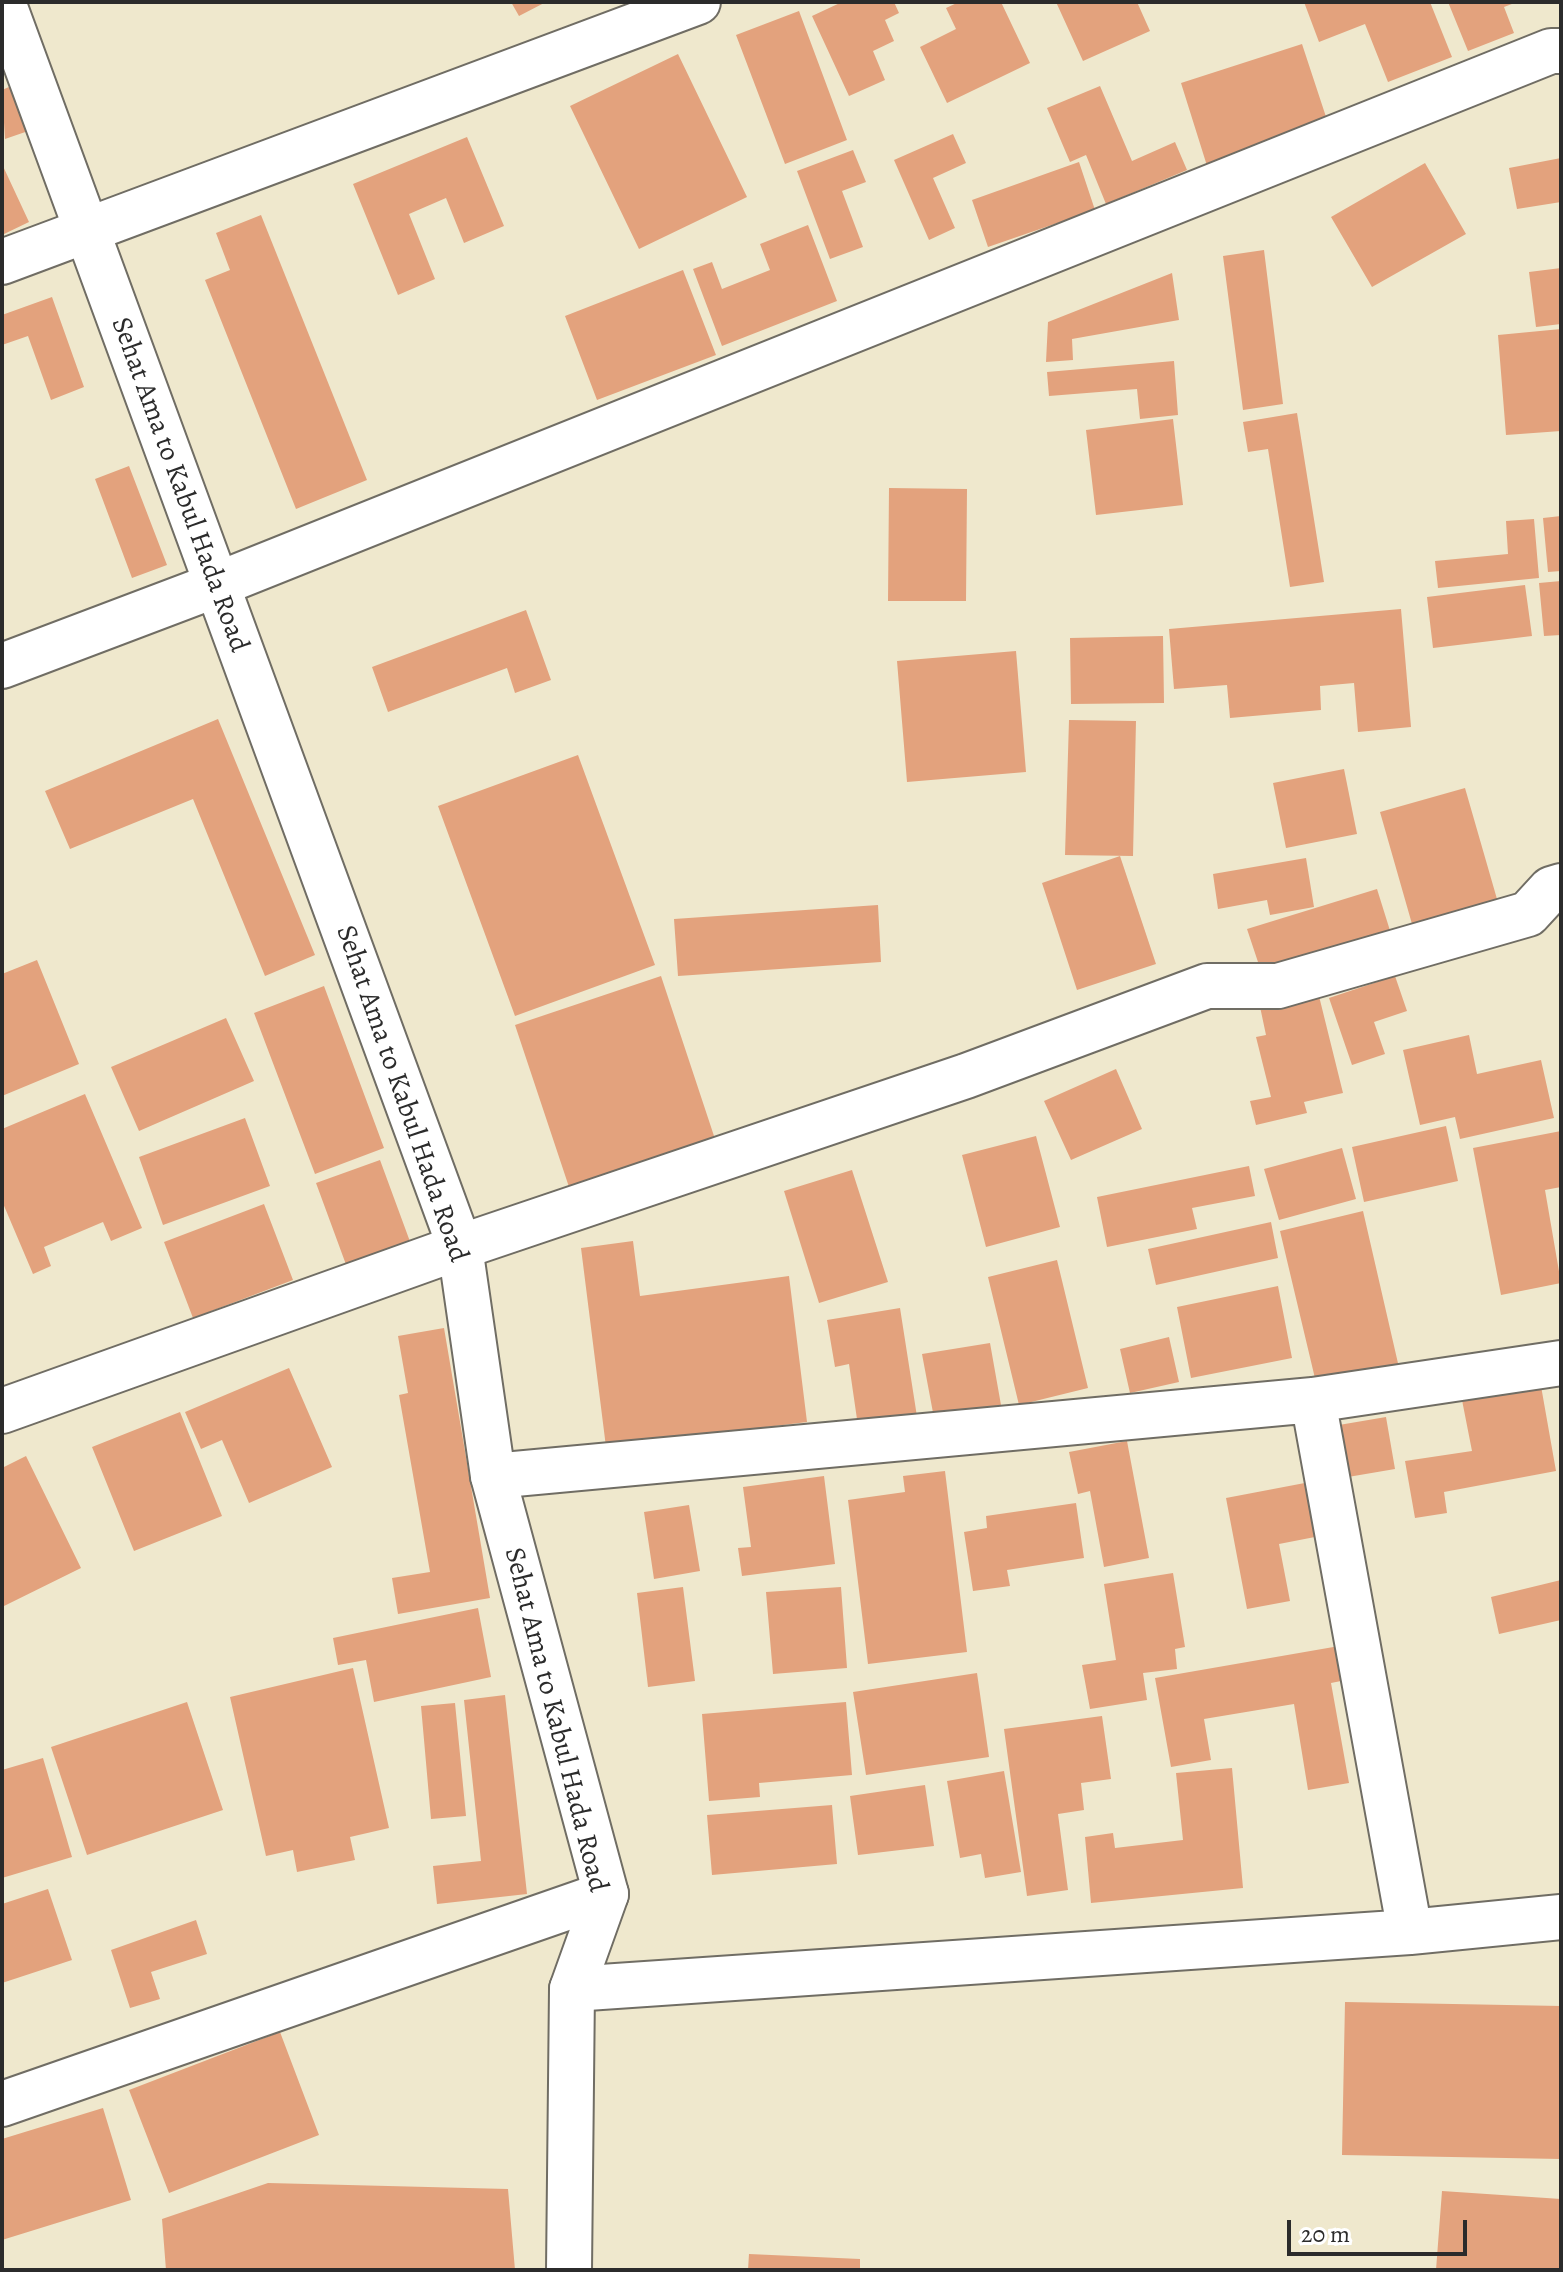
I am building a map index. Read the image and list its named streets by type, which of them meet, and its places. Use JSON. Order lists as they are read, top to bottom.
{
  "streets": {
    "street": ["Sehat Ama to Kabul Hada Road"]
  },
  "scale_bar": "20 m"
}
